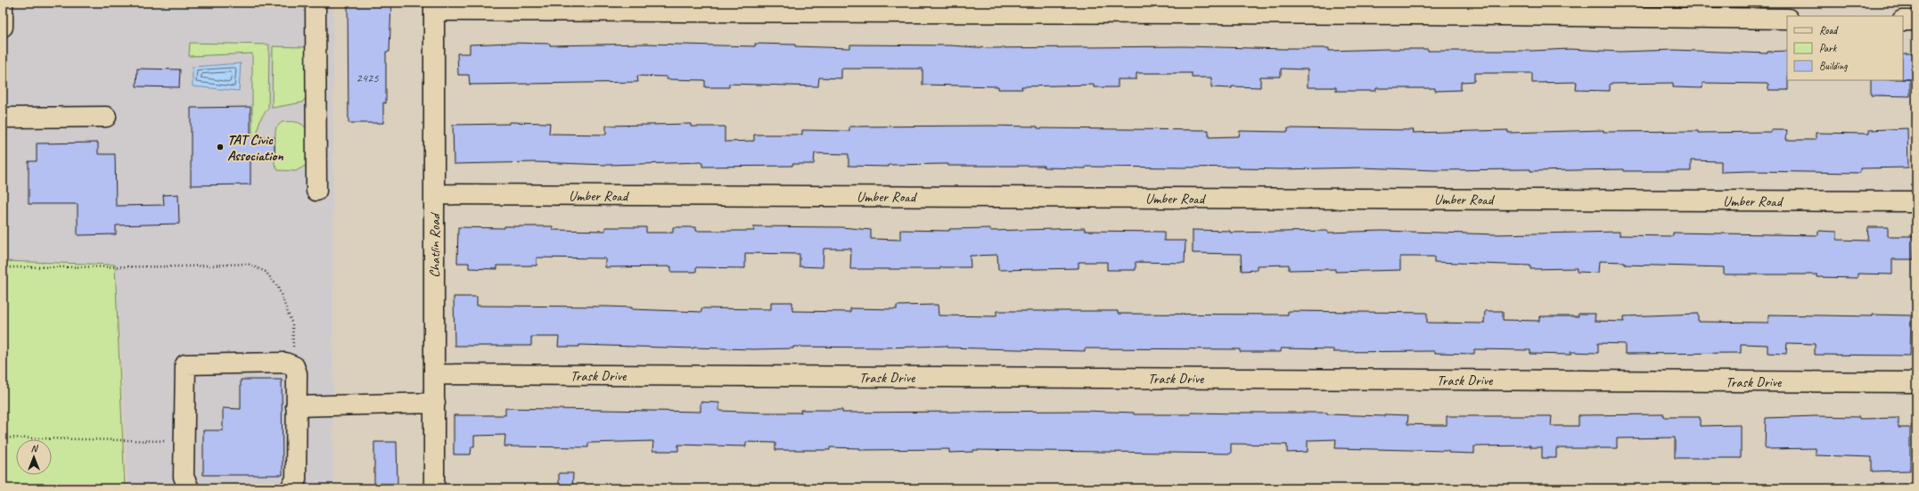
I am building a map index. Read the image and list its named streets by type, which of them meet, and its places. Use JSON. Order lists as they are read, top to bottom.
{
  "streets": {
    "street": ["Umber Road", "Chatlin Road", "Trask Drive"]
  },
  "crossings": [
    ["Umber Road", "Chatlin Road"],
    ["Chatlin Road", "Trask Drive"]
  ],
  "places": ["TAT Civic Association"],
  "house_numbers": ["2425"],
  "legend": ["Road", "Park", "Building"],
  "north": "top"
}
